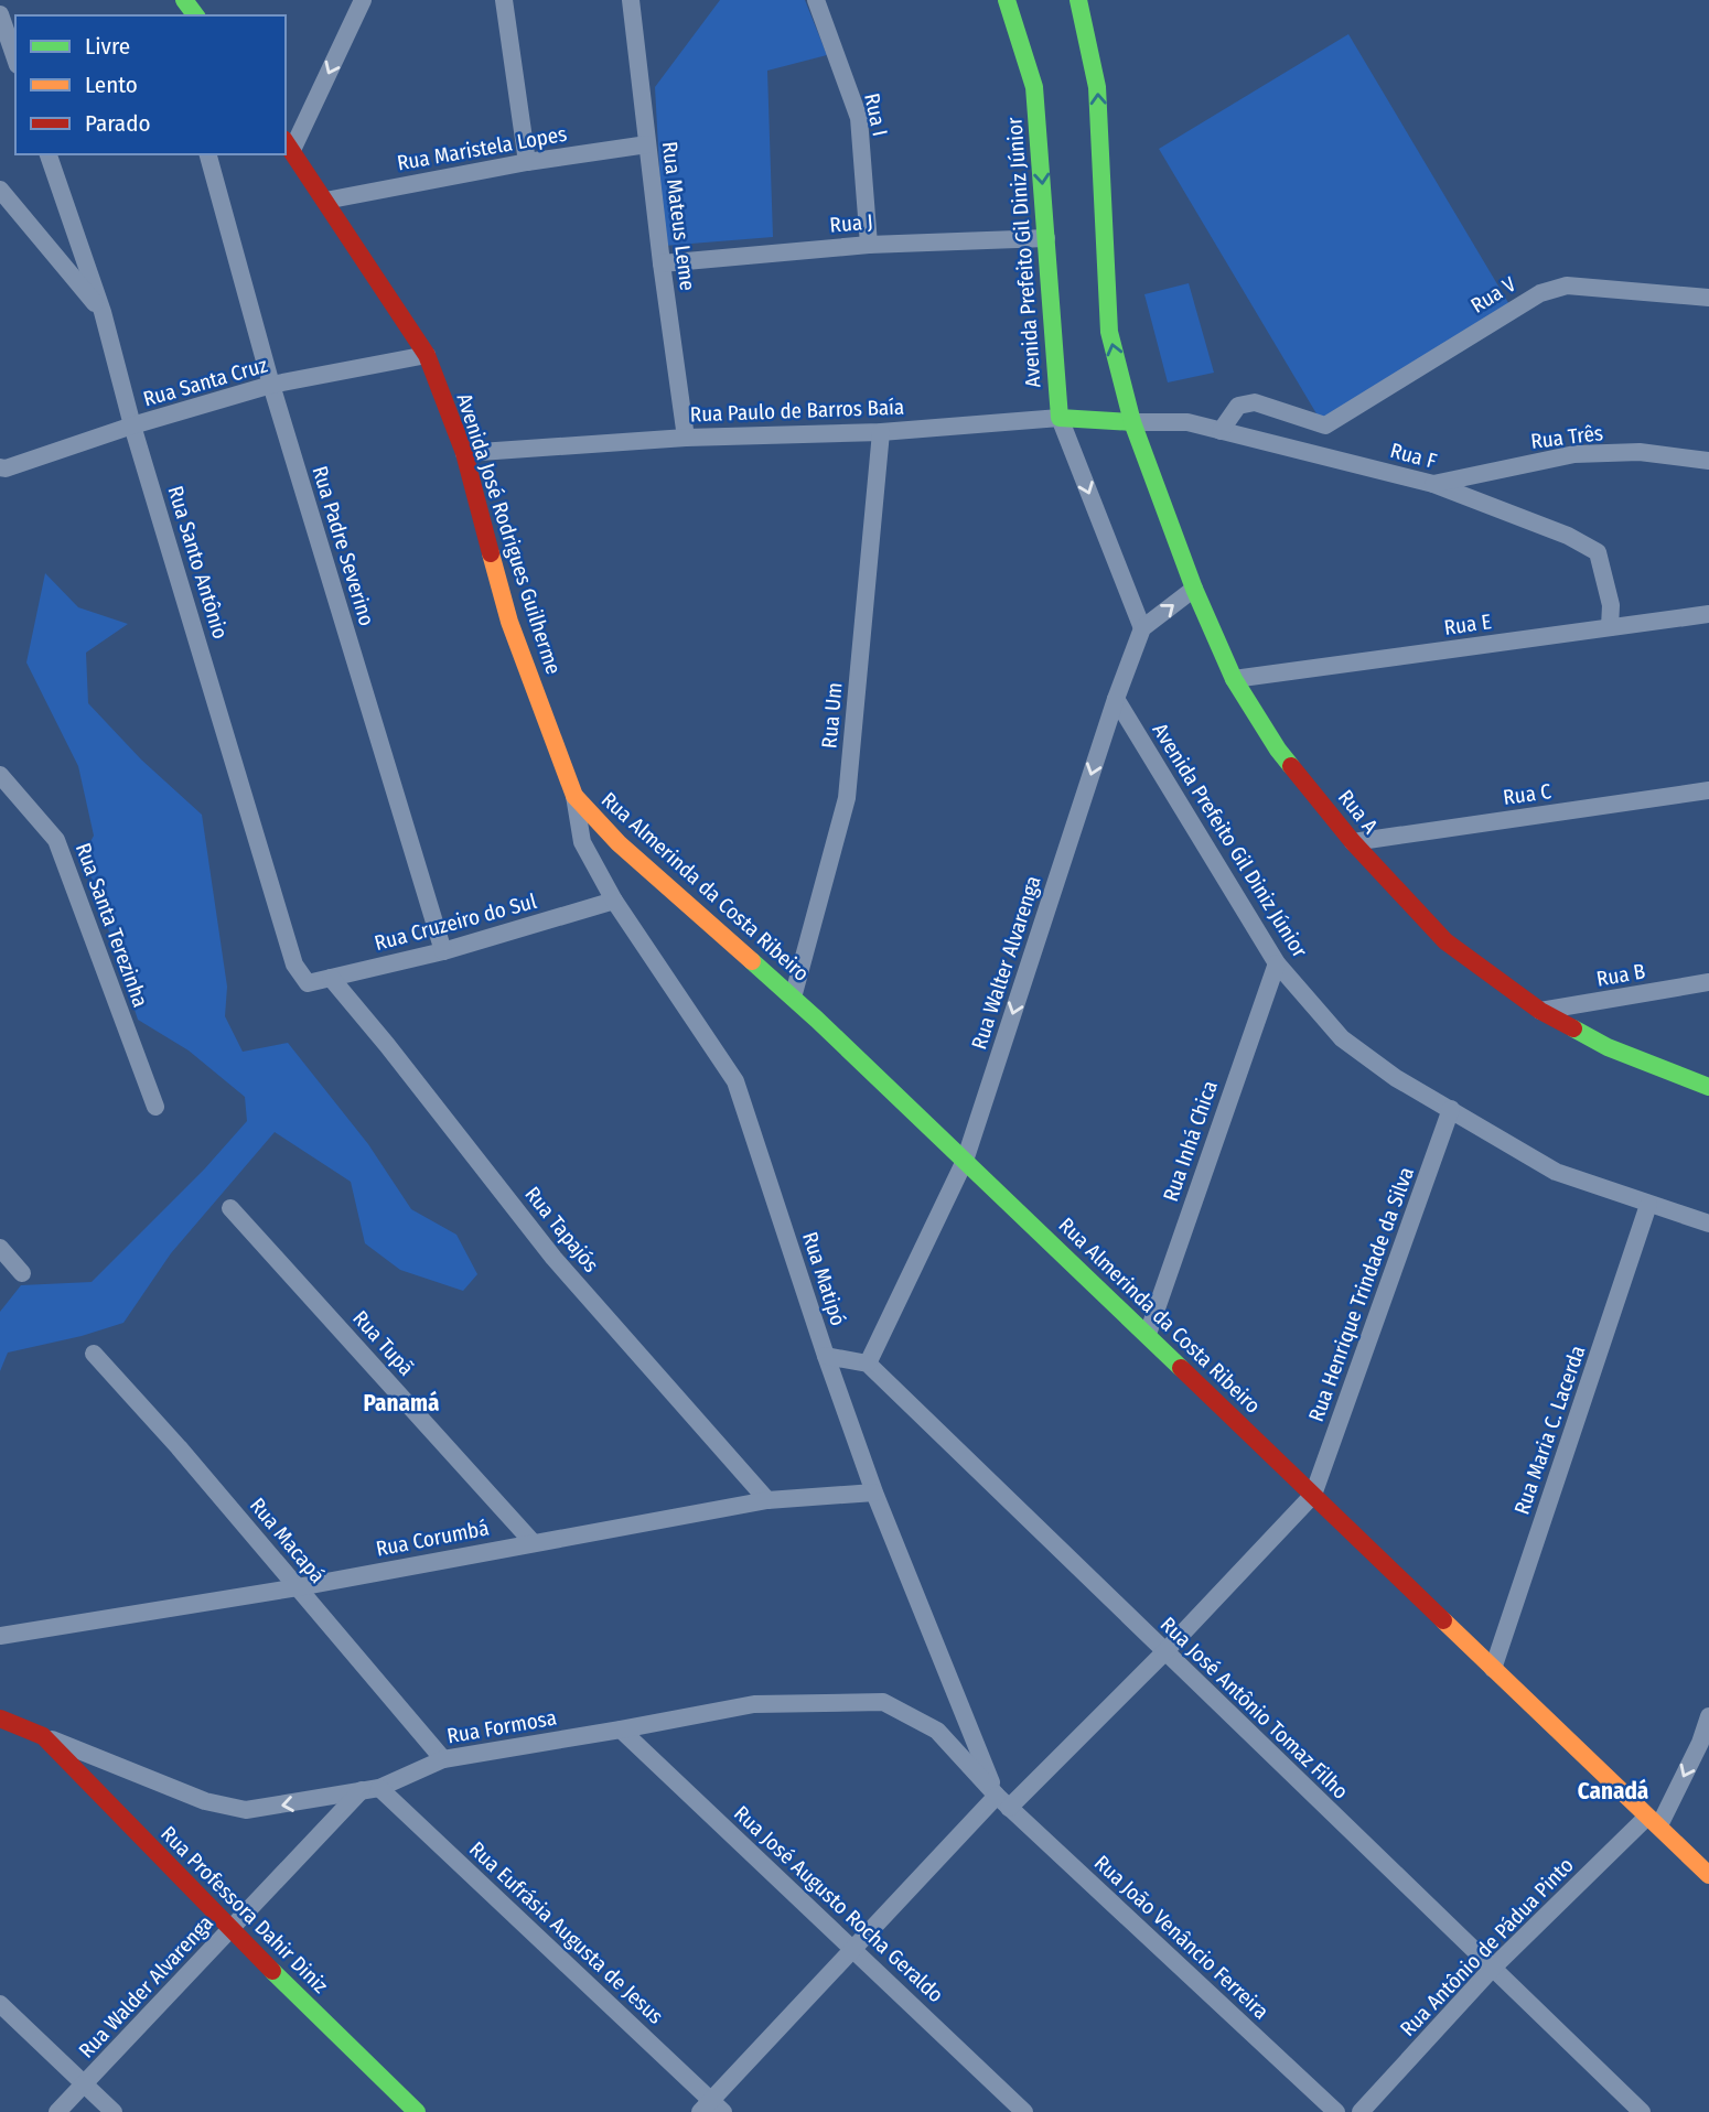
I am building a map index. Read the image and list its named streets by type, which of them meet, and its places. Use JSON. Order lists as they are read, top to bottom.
{
  "streets": {
    "street": [
      "Rua I",
      "Rua Maristela Lopes",
      "Rua Mateus Leme",
      "Rua J",
      "Avenida Prefeito Gil Diniz Júnior",
      "Rua V",
      "Rua Santa Cruz",
      "Rua Paulo de Barros Baía",
      "Rua Três",
      "Rua F",
      "Avenida José Rodrigues Guilherme",
      "Rua Padre Severino",
      "Rua Santo Antônio",
      "Rua E",
      "Rua Um",
      "Rua C",
      "Rua A",
      "Rua Almerinda da Costa Ribeiro",
      "Rua Cruzeiro do Sul",
      "Rua Santa Terezinha",
      "Rua Walter Alvarenga",
      "Rua B",
      "Rua Inhá Chica",
      "Rua Tapajós",
      "Rua Matipó",
      "Rua Henrique Trindade da Silva",
      "Rua Tupã",
      "Rua Maria C. Lacerda",
      "Rua Corumbá",
      "Rua Macapá",
      "Rua José Antônio Tomaz Filho",
      "Rua Formosa",
      "Rua José Augusto Rocha Geraldo",
      "Rua Professora Dahir Diniz",
      "Rua Eufrásia Augusta de Jesus",
      "Rua João Venâncio Ferreira",
      "Rua Antônio de Pádua Pinto",
      "Rua Walder Alvarenga"
    ]
  },
  "crossings": [
    ["Rua I", "Rua J"],
    ["Rua Maristela Lopes", "Rua Mateus Leme"],
    ["Rua Maristela Lopes", "Avenida José Rodrigues Guilherme"],
    ["Rua Mateus Leme", "Rua J"],
    ["Rua Mateus Leme", "Rua Paulo de Barros Baía"],
    ["Rua J", "Avenida Prefeito Gil Diniz Júnior"],
    ["Avenida Prefeito Gil Diniz Júnior", "Rua Paulo de Barros Baía"],
    ["Avenida Prefeito Gil Diniz Júnior", "Rua Walter Alvarenga"],
    ["Avenida Prefeito Gil Diniz Júnior", "Rua Inhá Chica"],
    ["Avenida Prefeito Gil Diniz Júnior", "Rua Henrique Trindade da Silva"],
    ["Avenida Prefeito Gil Diniz Júnior", "Rua Maria C. Lacerda"],
    ["Rua V", "Rua F"],
    ["Rua Santa Cruz", "Avenida José Rodrigues Guilherme"],
    ["Rua Santa Cruz", "Rua Padre Severino"],
    ["Rua Santa Cruz", "Rua Santo Antônio"],
    ["Rua Paulo de Barros Baía", "Rua F"],
    ["Rua Paulo de Barros Baía", "Avenida José Rodrigues Guilherme"],
    ["Rua Paulo de Barros Baía", "Rua Um"],
    ["Rua Paulo de Barros Baía", "Rua A"],
    ["Rua Três", "Rua F"],
    ["Rua F", "Rua E"],
    ["Rua F", "Rua A"],
    ["Avenida José Rodrigues Guilherme", "Rua Almerinda da Costa Ribeiro"],
    ["Avenida José Rodrigues Guilherme", "Rua Matipó"],
    ["Rua Padre Severino", "Rua Cruzeiro do Sul"],
    ["Rua Santo Antônio", "Rua Cruzeiro do Sul"],
    ["Rua E", "Rua A"],
    ["Rua Um", "Rua Almerinda da Costa Ribeiro"],
    ["Rua C", "Rua A"],
    ["Rua A", "Rua B"],
    ["Rua Almerinda da Costa Ribeiro", "Rua Walter Alvarenga"],
    ["Rua Almerinda da Costa Ribeiro", "Rua Inhá Chica"],
    ["Rua Almerinda da Costa Ribeiro", "Rua Matipó"],
    ["Rua Almerinda da Costa Ribeiro", "Rua Henrique Trindade da Silva"],
    ["Rua Almerinda da Costa Ribeiro", "Rua Maria C. Lacerda"],
    ["Rua Almerinda da Costa Ribeiro", "Rua Antônio de Pádua Pinto"],
    ["Rua Cruzeiro do Sul", "Rua Tapajós"],
    ["Rua Cruzeiro do Sul", "Rua Matipó"],
    ["Rua Walter Alvarenga", "Rua José Antônio Tomaz Filho"],
    ["Rua Tapajós", "Rua Corumbá"],
    ["Rua Matipó", "Rua Corumbá"],
    ["Rua Matipó", "Rua Formosa"],
    ["Rua Matipó", "Rua João Venâncio Ferreira"],
    ["Rua Tupã", "Rua Corumbá"],
    ["Rua Corumbá", "Rua Macapá"],
    ["Rua Macapá", "Rua Formosa"],
    ["Rua José Antônio Tomaz Filho", "Rua Antônio de Pádua Pinto"],
    ["Rua Formosa", "Rua José Augusto Rocha Geraldo"],
    ["Rua Formosa", "Rua Professora Dahir Diniz"],
    ["Rua Formosa", "Rua Eufrásia Augusta de Jesus"],
    ["Rua Formosa", "Rua João Venâncio Ferreira"],
    ["Rua Formosa", "Rua Walder Alvarenga"],
    ["Rua Professora Dahir Diniz", "Rua Walder Alvarenga"],
    ["Rua Eufrásia Augusta de Jesus", "Rua Walder Alvarenga"]
  ],
  "one_way": ["Rua Walter Alvarenga"],
  "districts": ["Panamá", "Canadá"],
  "legend": ["Livre", "Lento", "Parado"]
}
